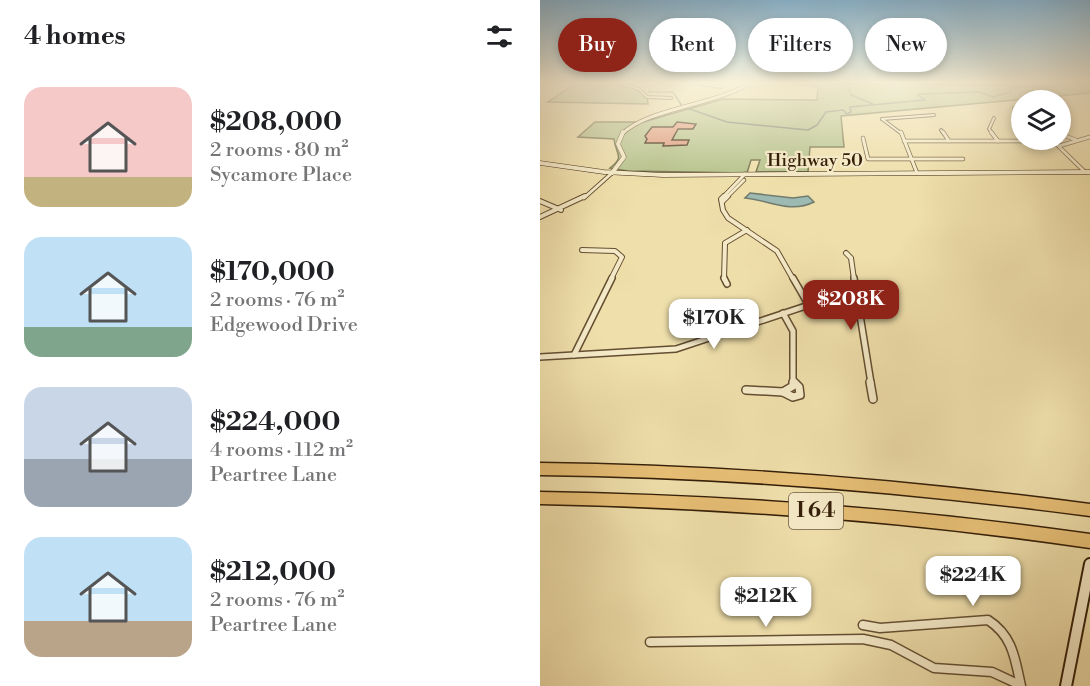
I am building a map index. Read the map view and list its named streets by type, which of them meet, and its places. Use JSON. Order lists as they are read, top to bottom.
{
  "streets": {
    "highway": ["I 64"],
    "main road": ["Highway 50"]
  },
  "page": {
    "heading": "4 homes",
    "chip": [
      "Buy",
      "Rent",
      "Filters",
      "New"
    ],
    "list": [
      {
        "name": "$208,000",
        "note": "2 rooms · 80 m² · Sycamore Place"
      },
      {
        "name": "$170,000",
        "note": "2 rooms · 76 m² · Edgewood Drive"
      },
      {
        "name": "$224,000",
        "note": "4 rooms · 112 m² · Peartree Lane"
      },
      {
        "name": "$212,000",
        "note": "2 rooms · 76 m² · Peartree Lane"
      }
    ],
    "price": [
      "$208K",
      "$170K",
      "$224K",
      "$212K"
    ]
  }
}
